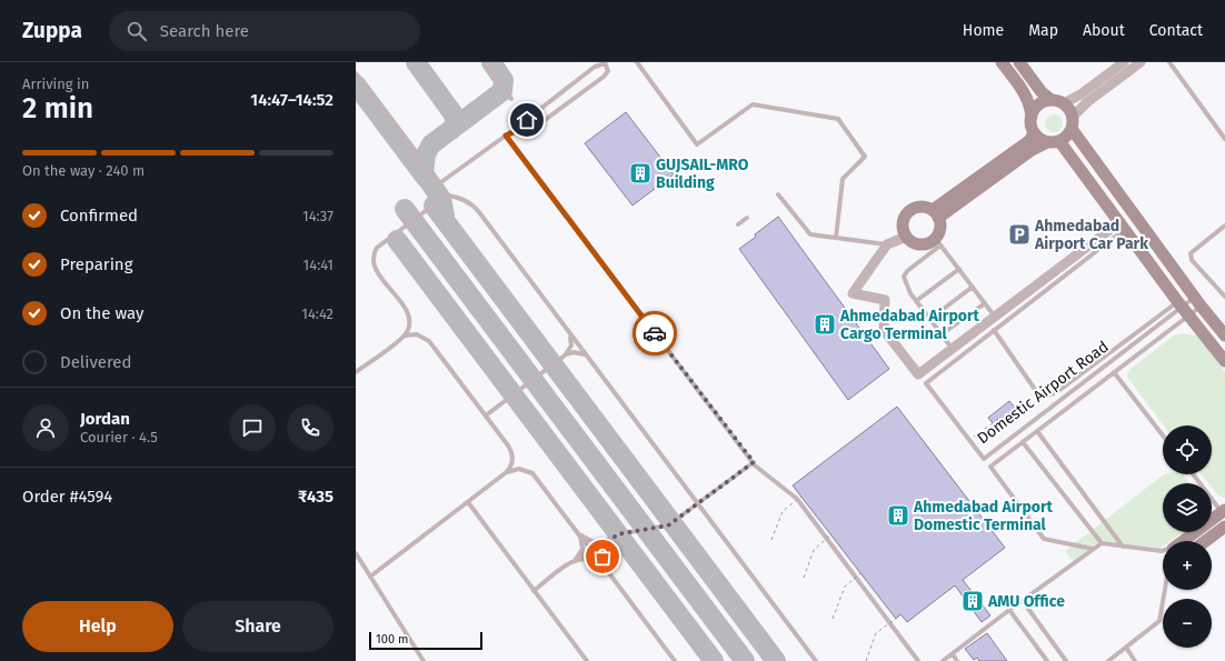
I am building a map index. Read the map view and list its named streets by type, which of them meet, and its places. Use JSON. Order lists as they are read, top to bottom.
{
  "streets": {
    "lane": ["Domestic Airport Road"]
  },
  "places": {
    "building": [
      "GUJSAIL-MRO Building",
      "Ahmedabad Airport Cargo Terminal",
      "Ahmedabad Airport Domestic Terminal",
      "AMU Office"
    ],
    "parking": ["Ahmedabad Airport Car Park"]
  },
  "scale_bar": "100 m",
  "page": {
    "header": "Zuppa",
    "search": "Search here",
    "nav": [
      "Home",
      "Map",
      "About",
      "Contact"
    ],
    "heading": ["2 min", "Arriving in", "14:47–14:52"],
    "panel": [
      "Jordan",
      "Courier · 4.5",
      "Order #4594",
      "₹435"
    ],
    "bar": "On the way · 240 m",
    "list": [
      ["Confirmed", "14:37"],
      ["Preparing", "14:41"],
      ["On the way", "14:42"],
      "Delivered"
    ],
    "map_buttons": ["+", "−"],
    "buttons": ["Help", "Share"],
    "scale": "100 m"
  }
}
